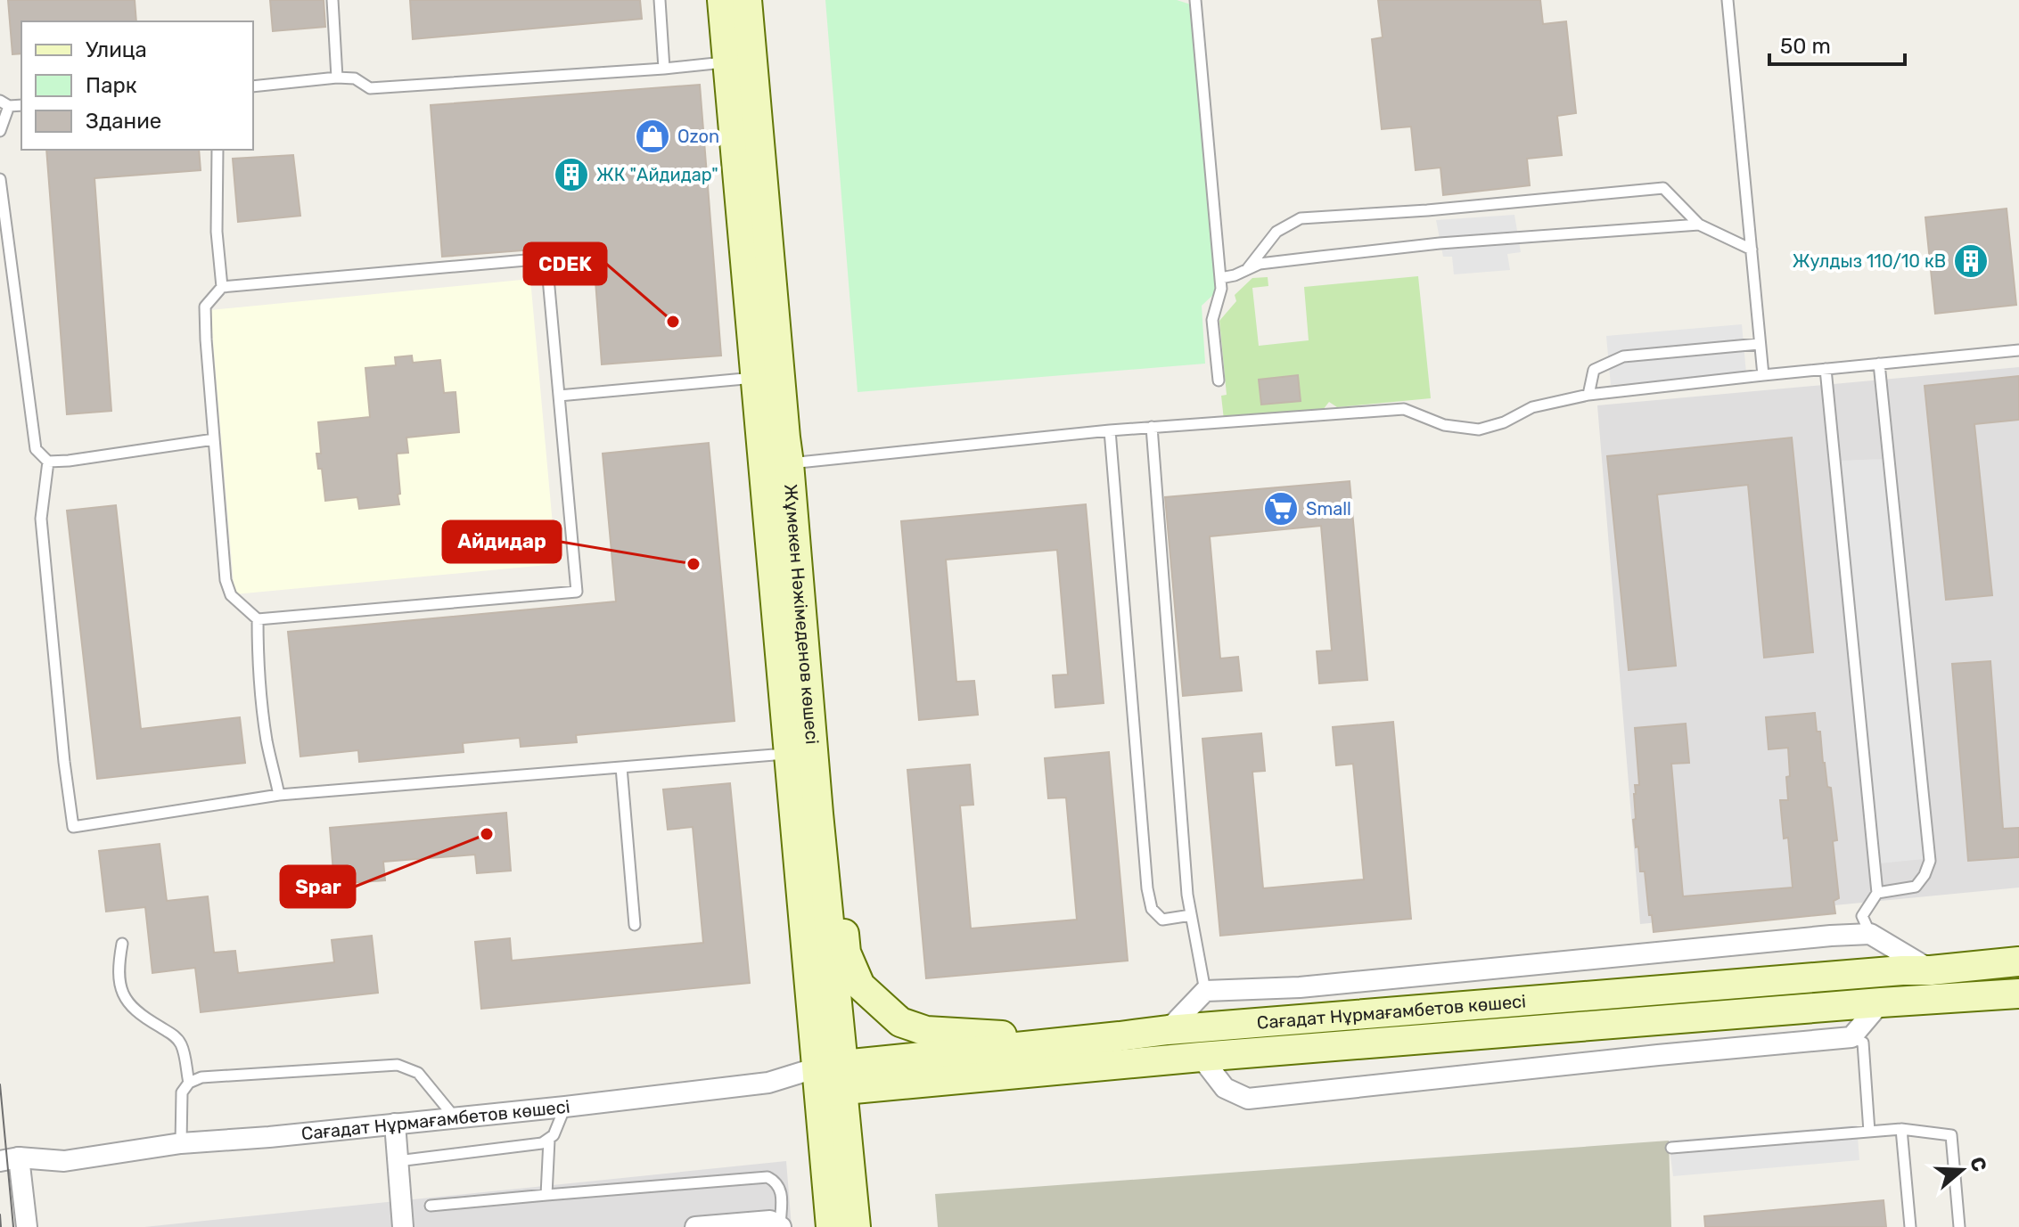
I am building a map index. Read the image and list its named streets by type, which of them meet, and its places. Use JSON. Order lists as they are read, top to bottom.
{
  "streets": {
    "street": ["Жұмекен Нәжімеденов көшесі", "Сағадат Нұрмағамбетов көшесі"]
  },
  "crossings": [
    ["Жұмекен Нәжімеденов көшесі", "Сағадат Нұрмағамбетов көшесі"]
  ],
  "places": {
    "shop": ["Ozon"],
    "building": ["ЖК \"Айдидар\"", "Жулдыз 110/10 кВ"],
    "other": ["CDEK", "Айдидар", "Spar"],
    "supermarket": ["Small"]
  },
  "legend": ["Улица", "Парк", "Здание"],
  "scale_bar": "50 m",
  "north": "right"
}
